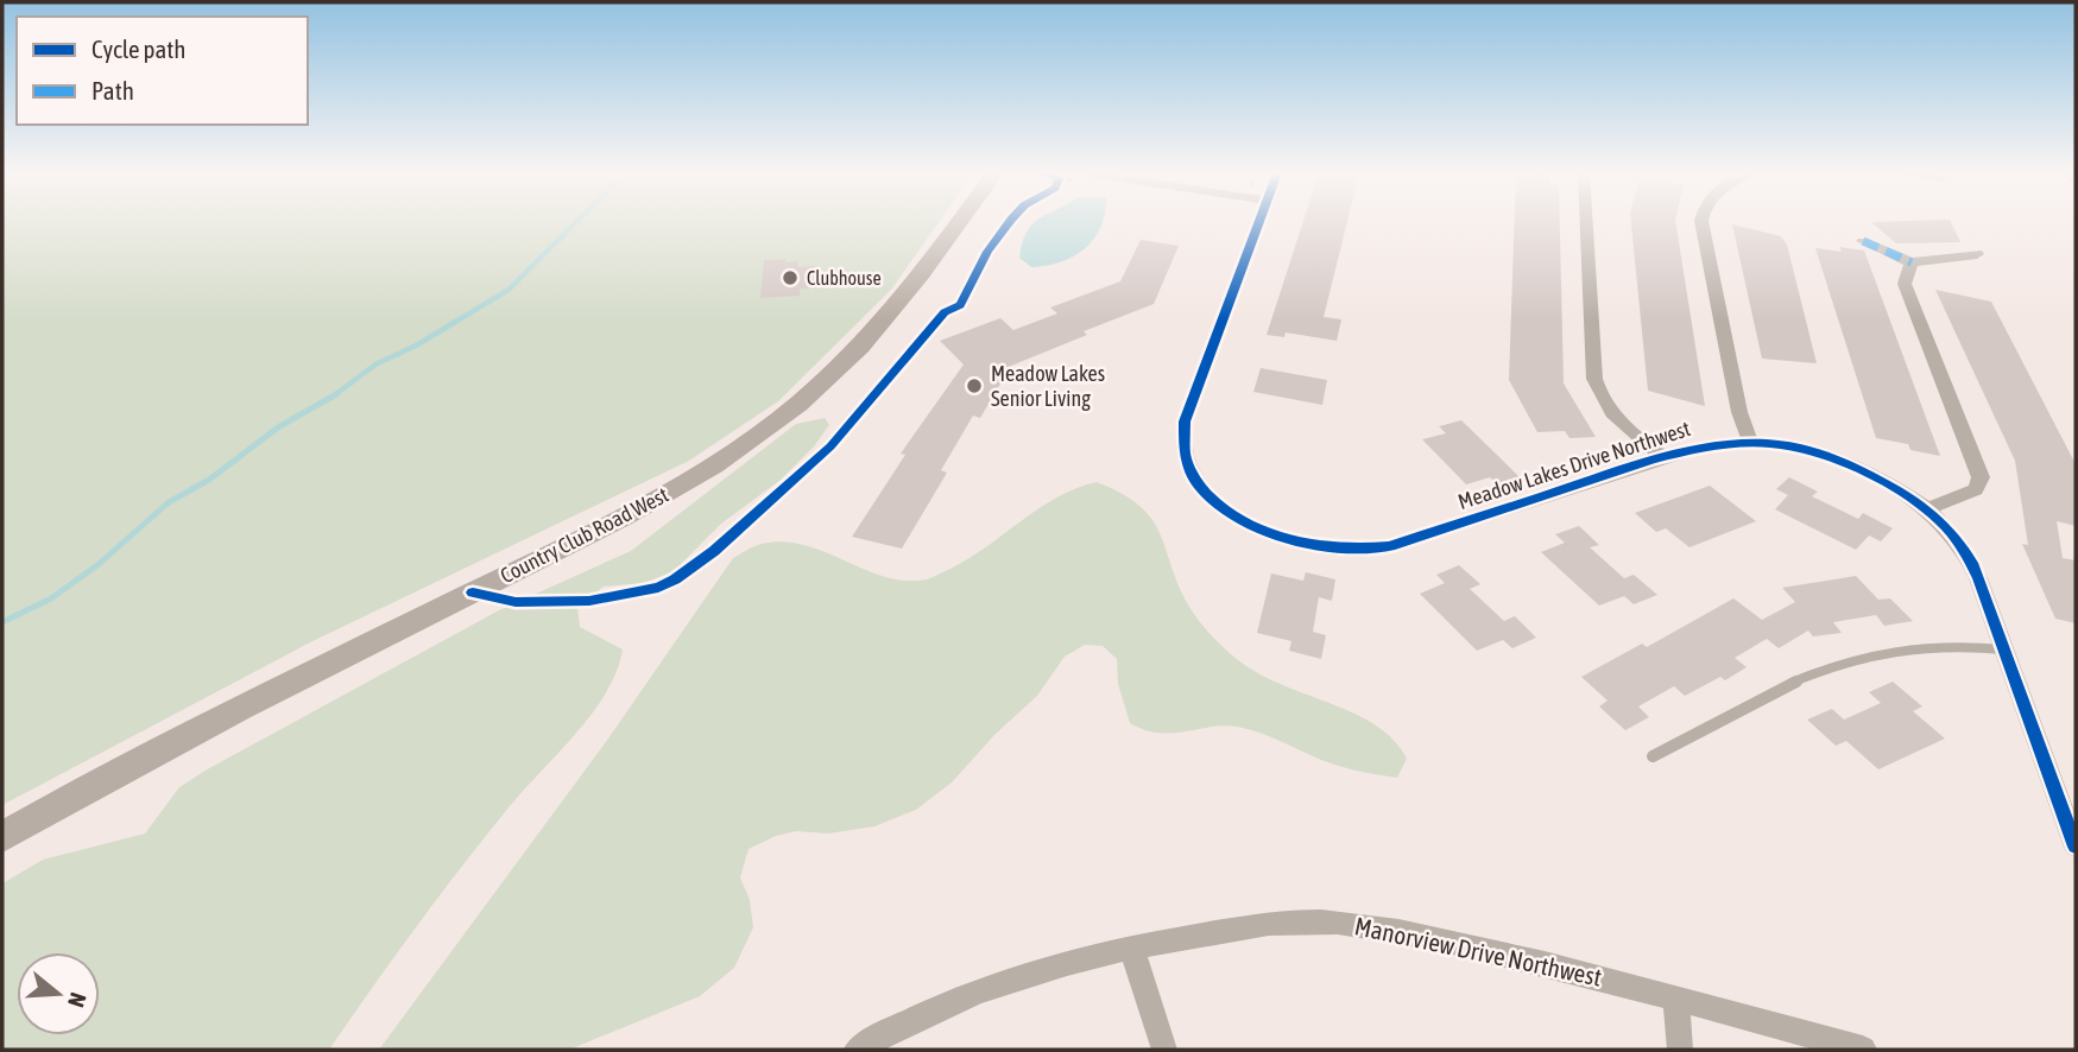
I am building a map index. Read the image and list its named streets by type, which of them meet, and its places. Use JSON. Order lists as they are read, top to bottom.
{
  "streets": {
    "main road": ["Country Club Road West"],
    "street": ["Meadow Lakes Drive Northwest", "Manorview Drive Northwest"]
  },
  "places": ["Clubhouse", "Meadow Lakes Senior Living"],
  "legend": ["Cycle path", "Path"],
  "north": "right"
}
